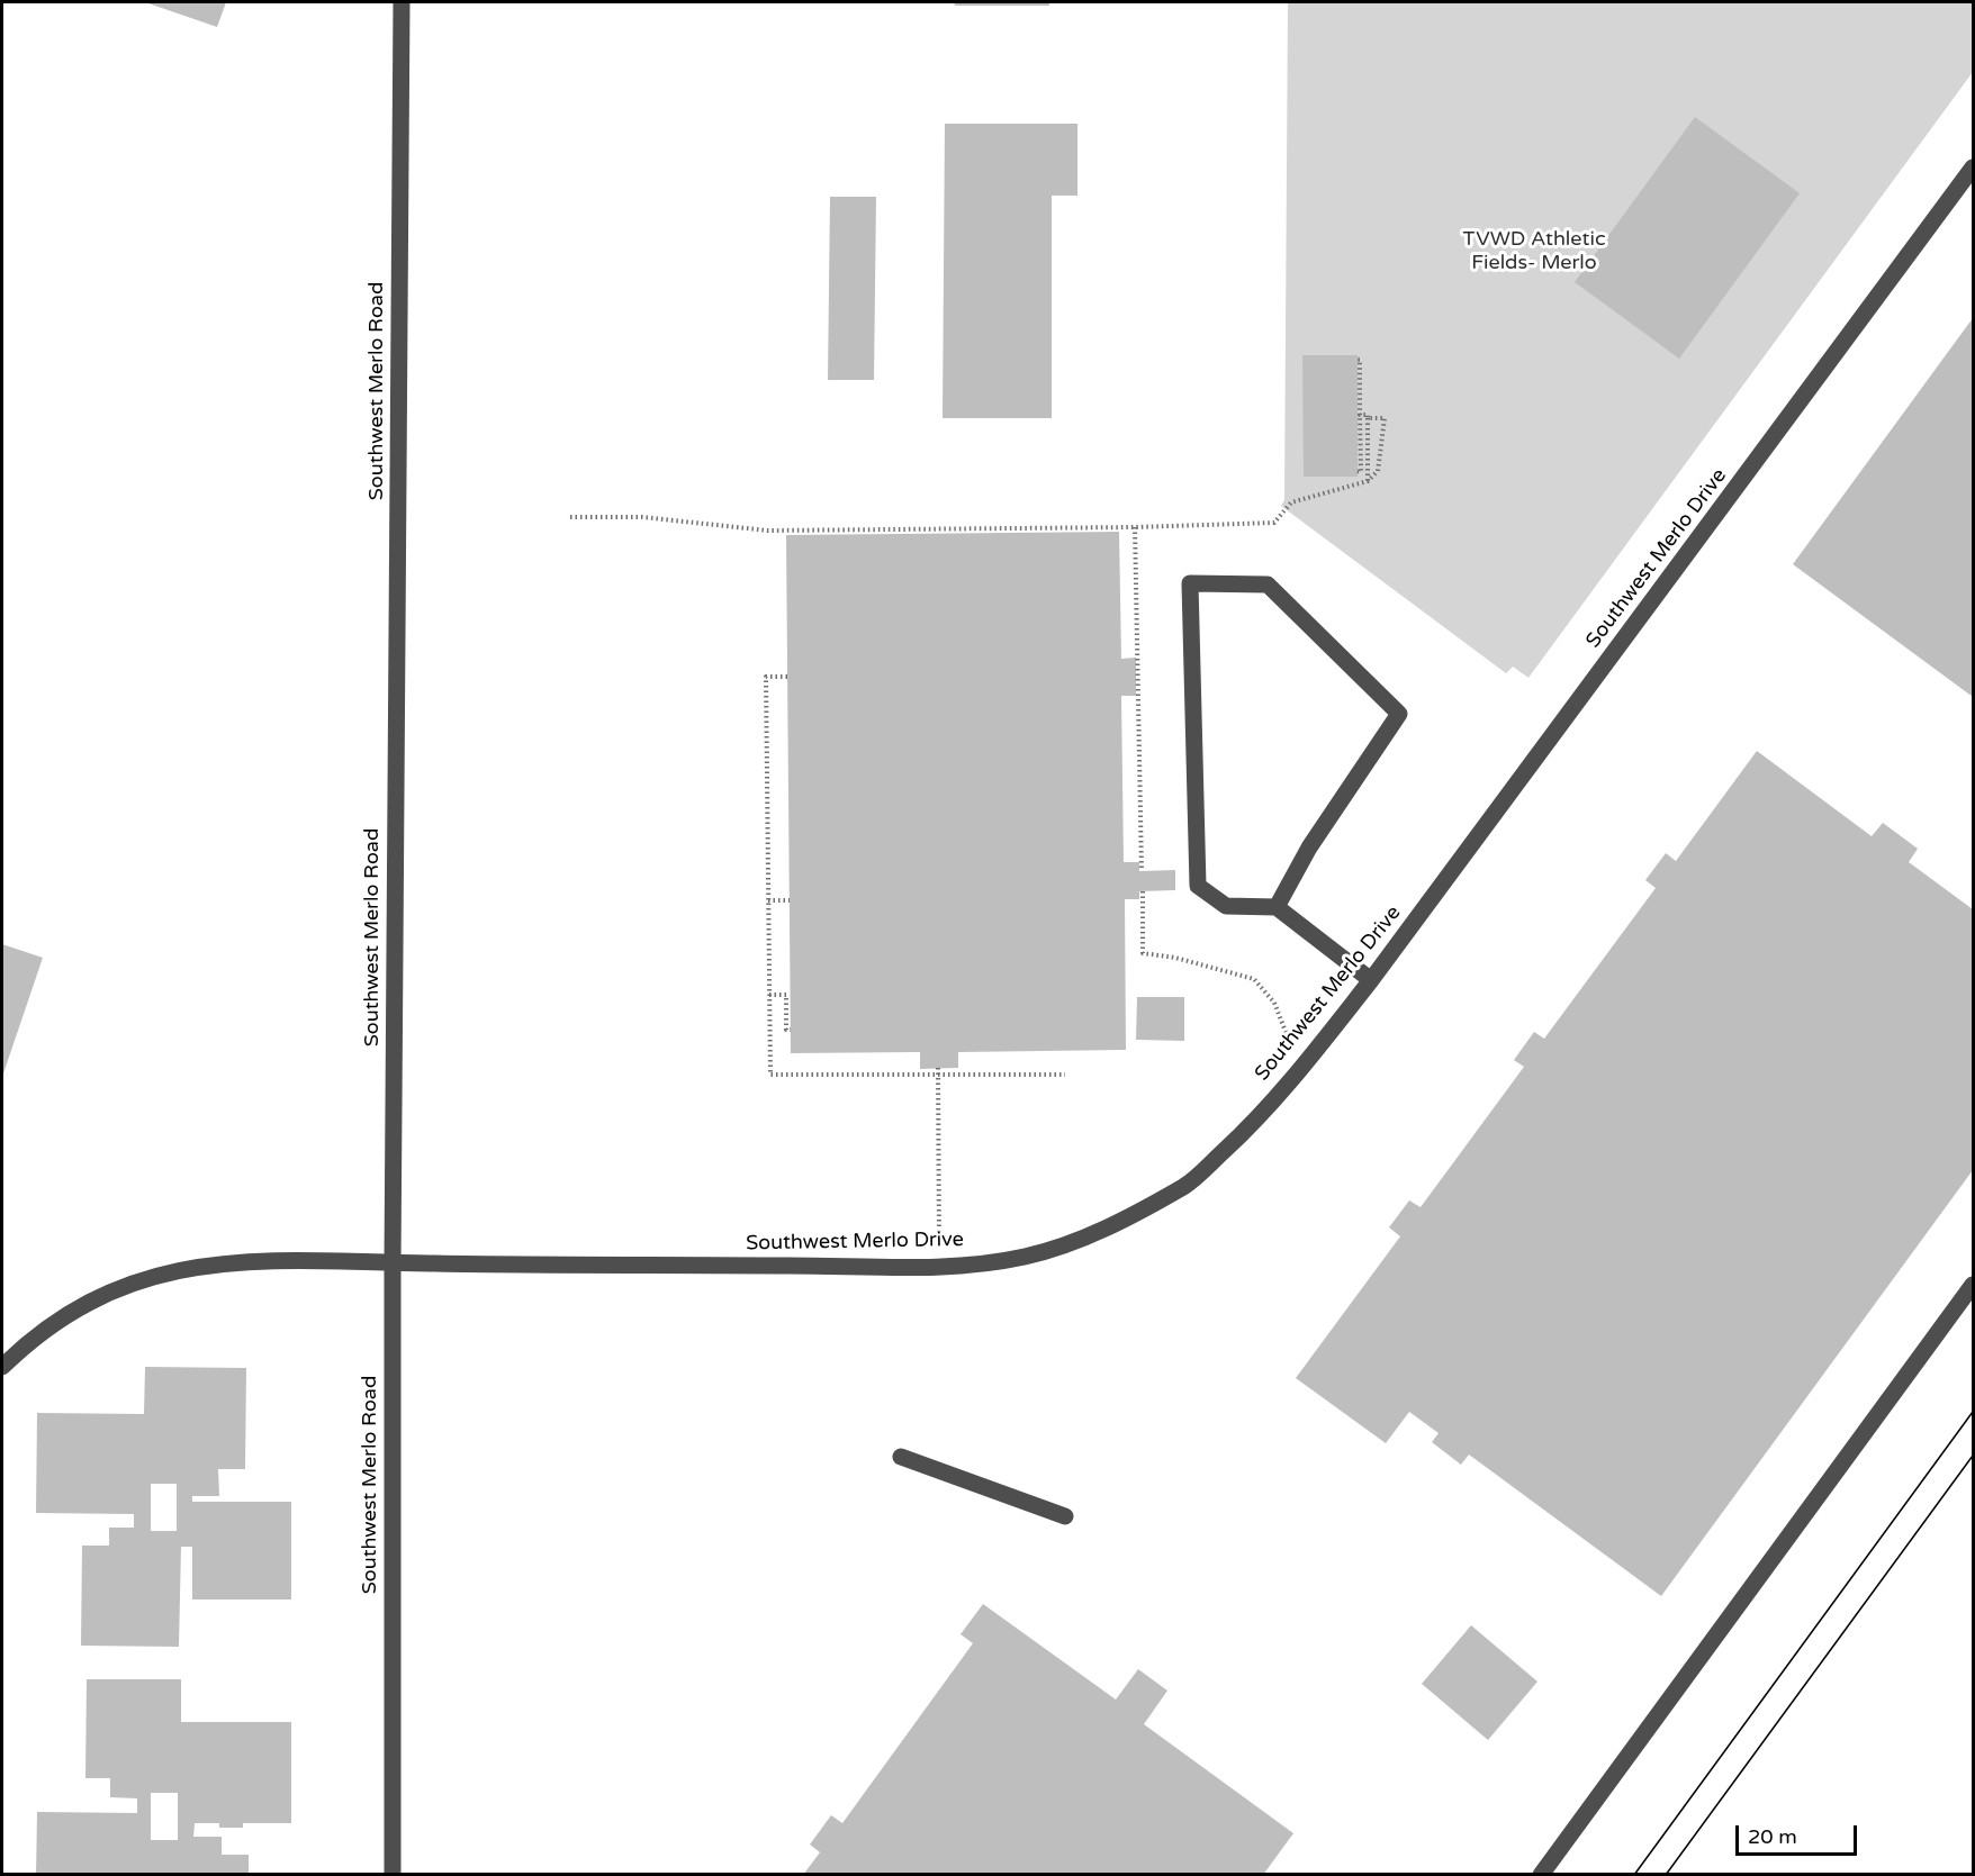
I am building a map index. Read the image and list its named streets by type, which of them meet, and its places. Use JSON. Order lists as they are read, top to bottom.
{
  "streets": {
    "street": ["Southwest Merlo Road", "Southwest Merlo Drive"]
  },
  "crossings": [
    ["Southwest Merlo Road", "Southwest Merlo Drive"]
  ],
  "parks": ["TVWD Athletic Fields- Merlo"],
  "scale_bar": "20 m"
}
